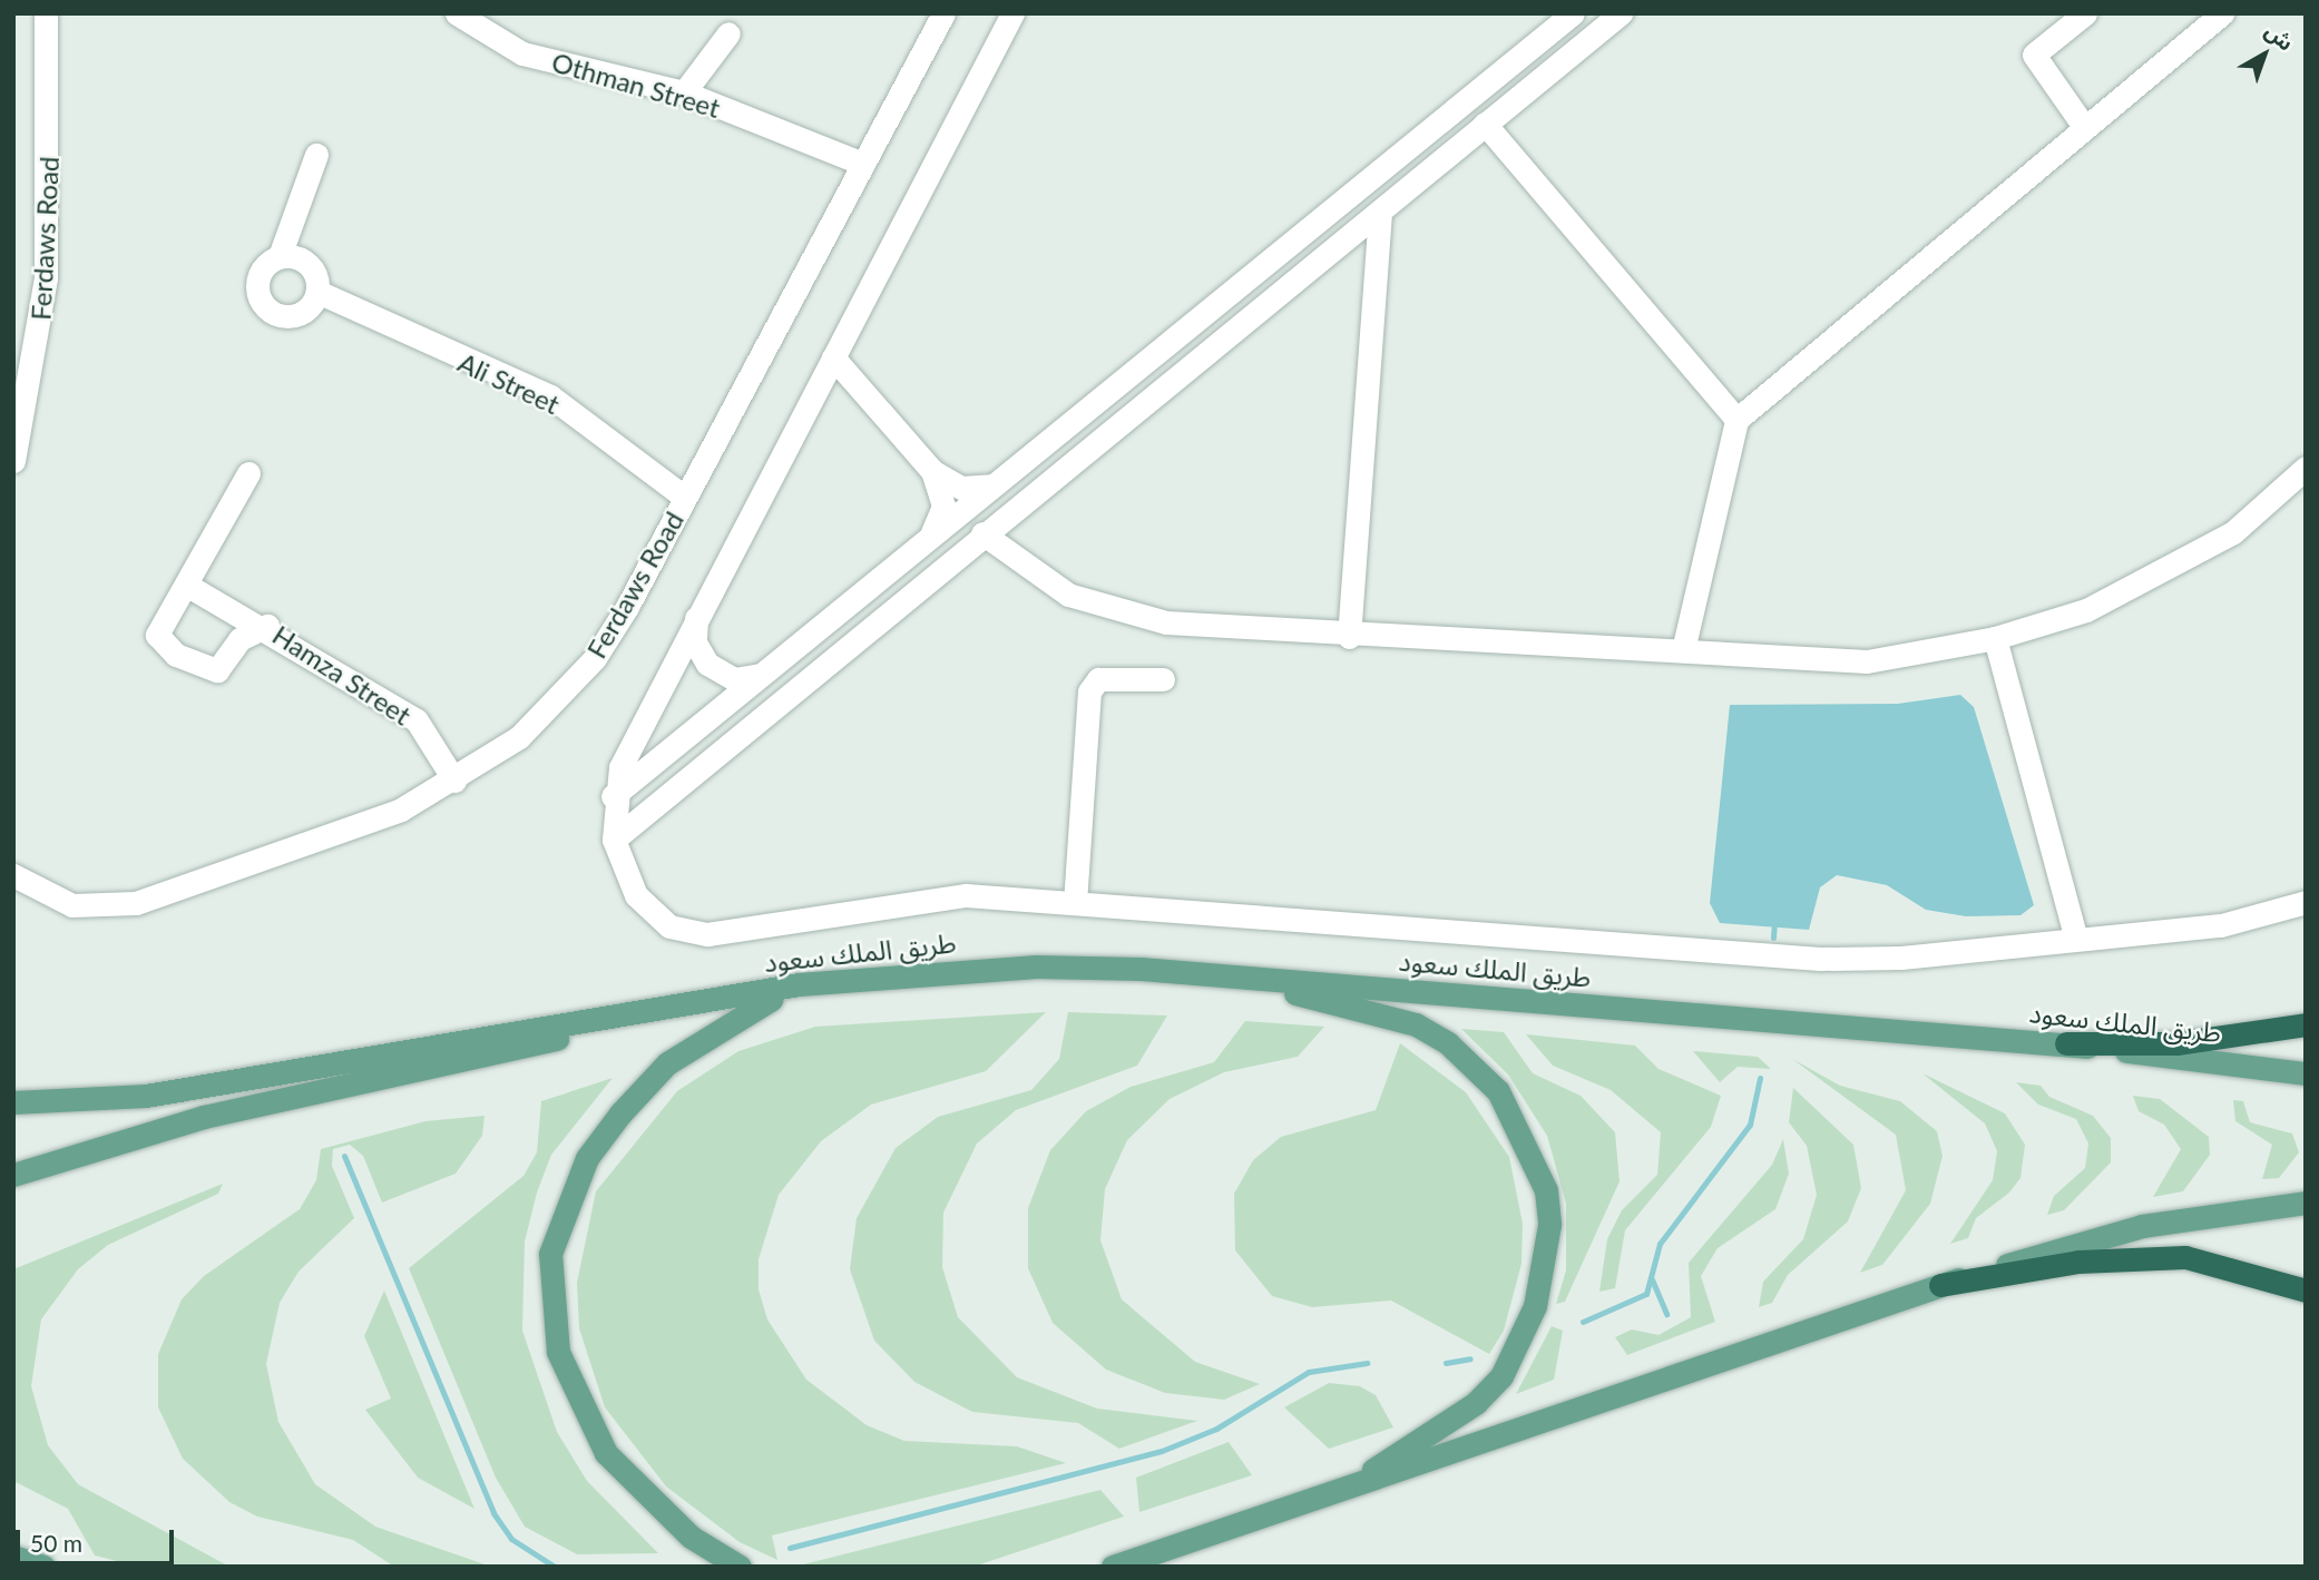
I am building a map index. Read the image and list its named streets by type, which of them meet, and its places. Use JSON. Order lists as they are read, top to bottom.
{
  "streets": {
    "main road": ["طريق الملك سعود"],
    "street": [
      "Othman Street",
      "Ferdaws Road",
      "Ali Street",
      "Hamza Street"
    ]
  },
  "crossings": [
    ["Othman Street", "Ferdaws Road"],
    ["Ferdaws Road", "Ali Street"],
    ["Ferdaws Road", "Hamza Street"]
  ],
  "scale_bar": "50 m",
  "north": "top right"
}
